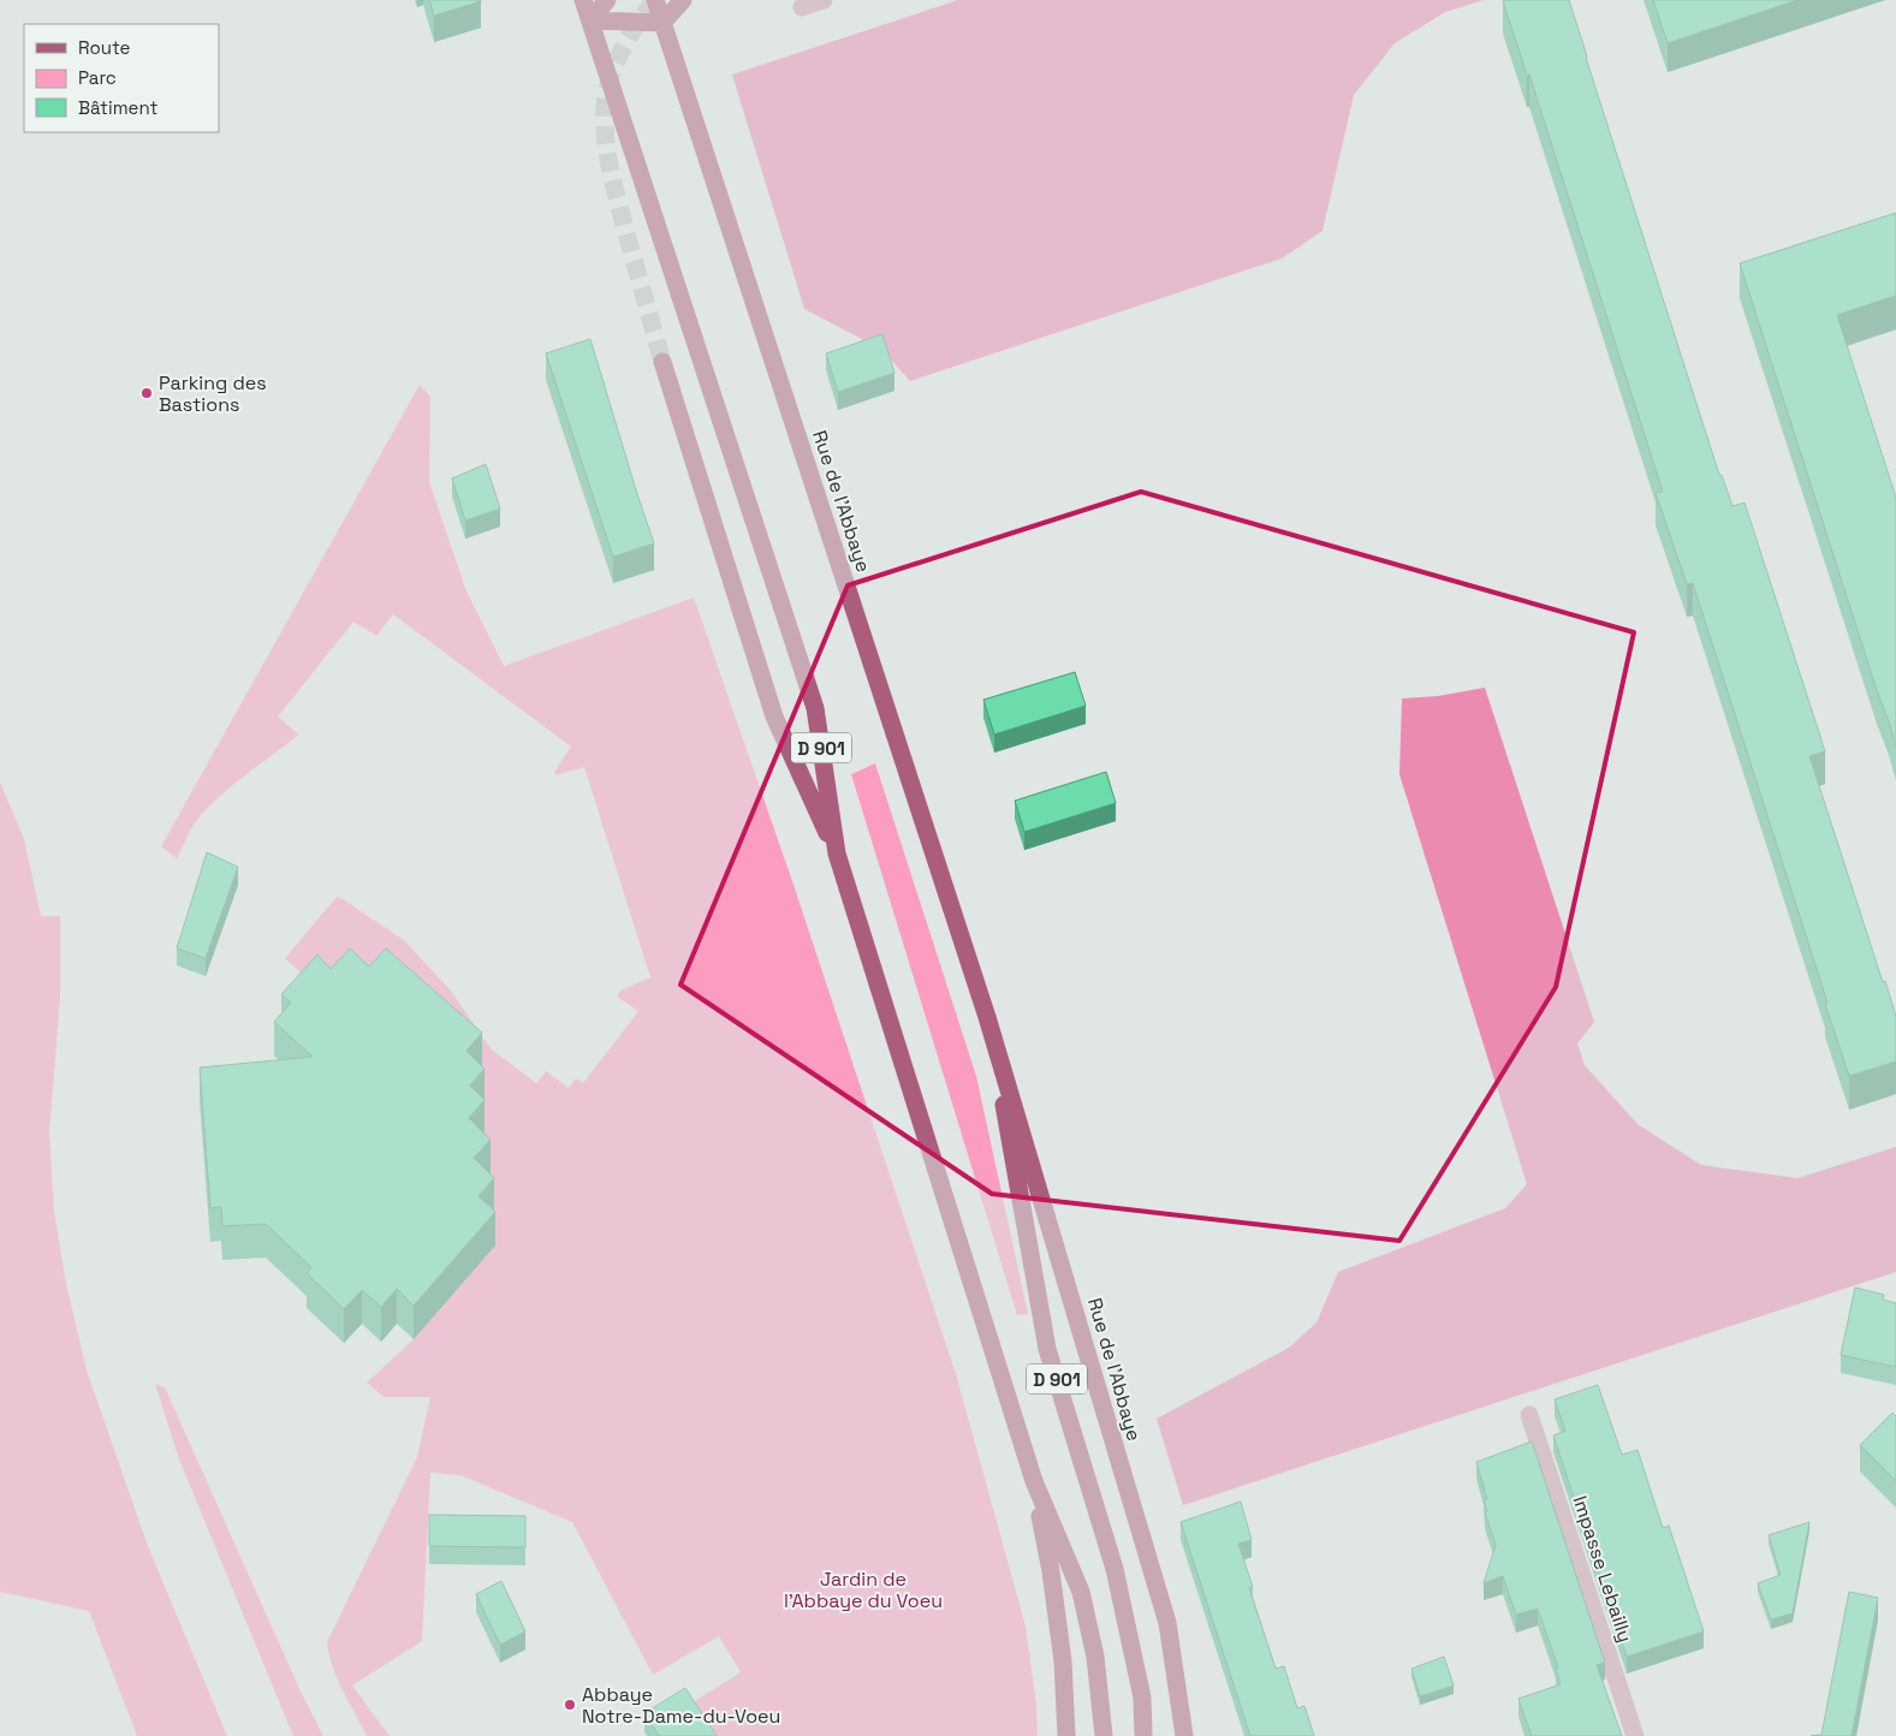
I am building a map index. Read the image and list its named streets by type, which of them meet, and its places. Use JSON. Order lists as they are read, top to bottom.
{
  "streets": {
    "main road": ["Rue de l'Abbaye", "D 901"],
    "street": ["Impasse Lebailly"]
  },
  "parks": ["Jardin de l'Abbaye du Voeu"],
  "places": ["Parking des Bastions", "Abbaye Notre-Dame-du-Voeu"],
  "legend": ["Route", "Parc", "Bâtiment"]
}
